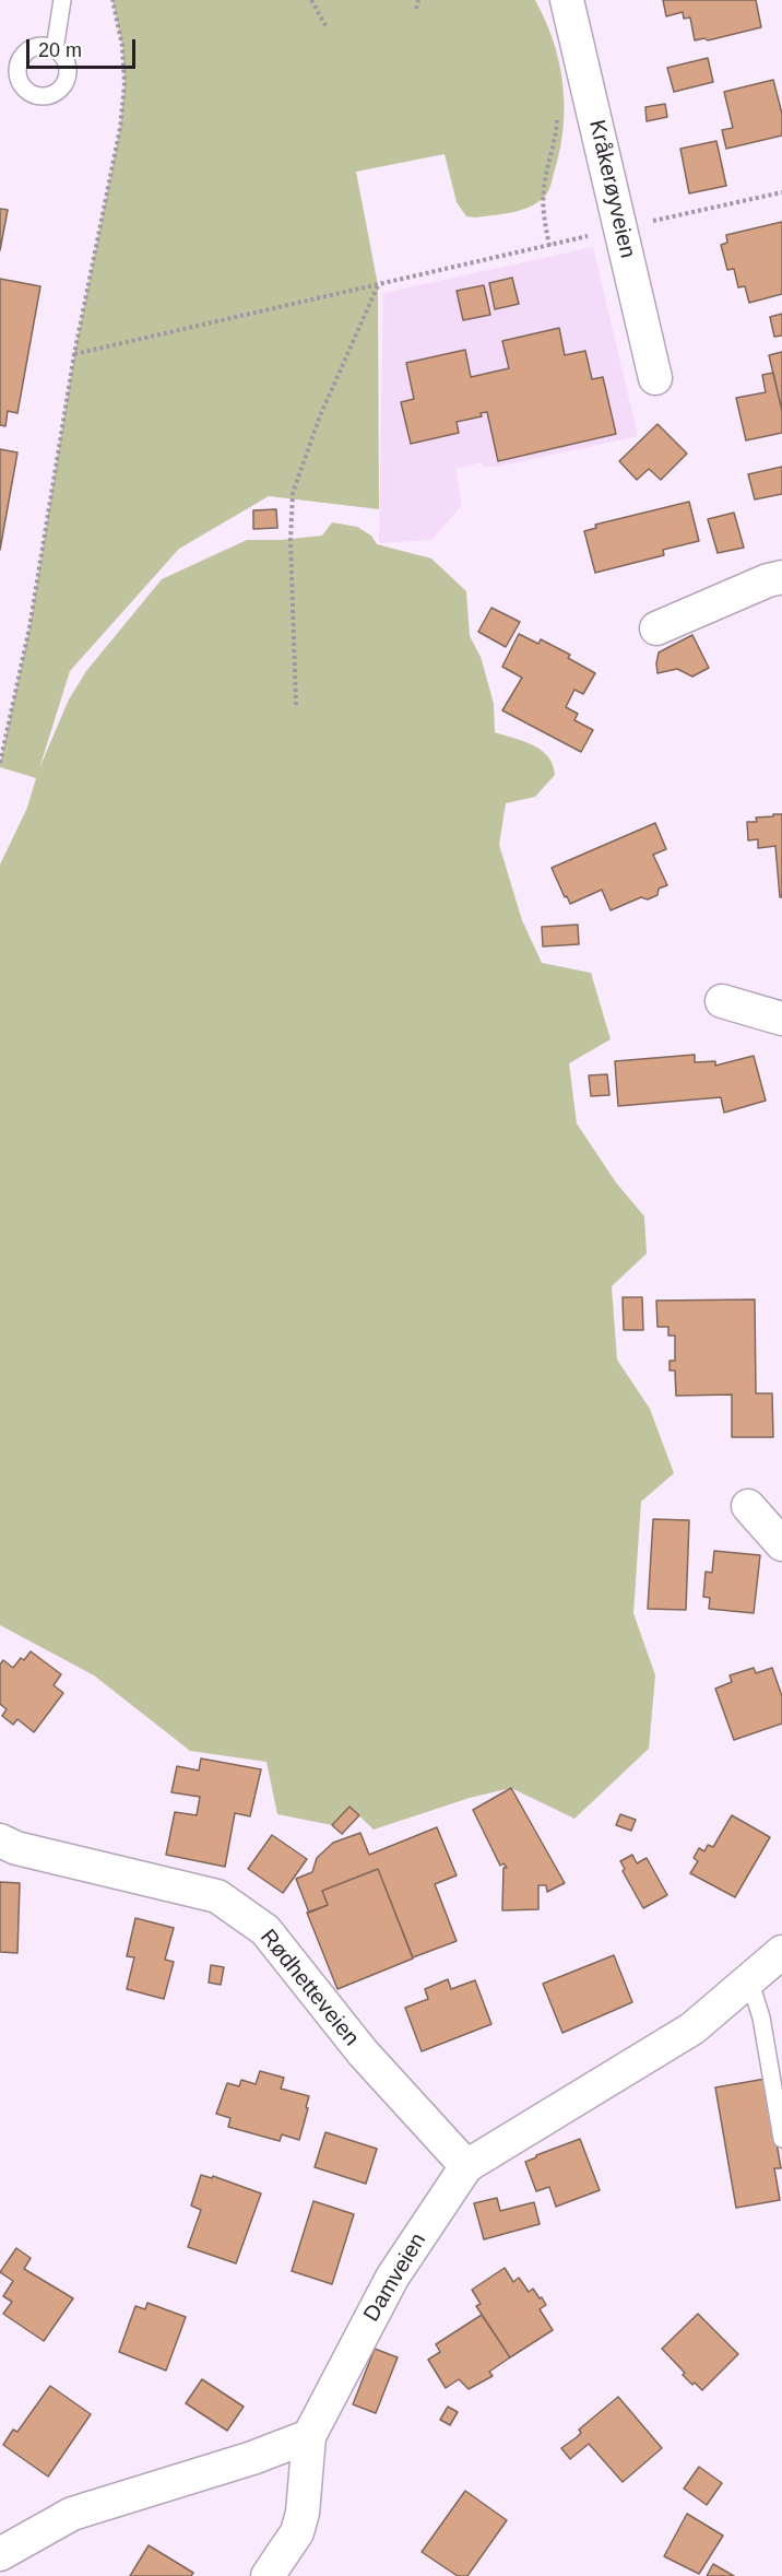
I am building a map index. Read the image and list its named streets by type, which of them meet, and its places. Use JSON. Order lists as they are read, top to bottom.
{
  "streets": {
    "street": ["Kråkerøyveien", "Rødhetteveien", "Damveien"]
  },
  "crossings": [
    ["Rødhetteveien", "Damveien"]
  ],
  "scale_bar": "20 m"
}
